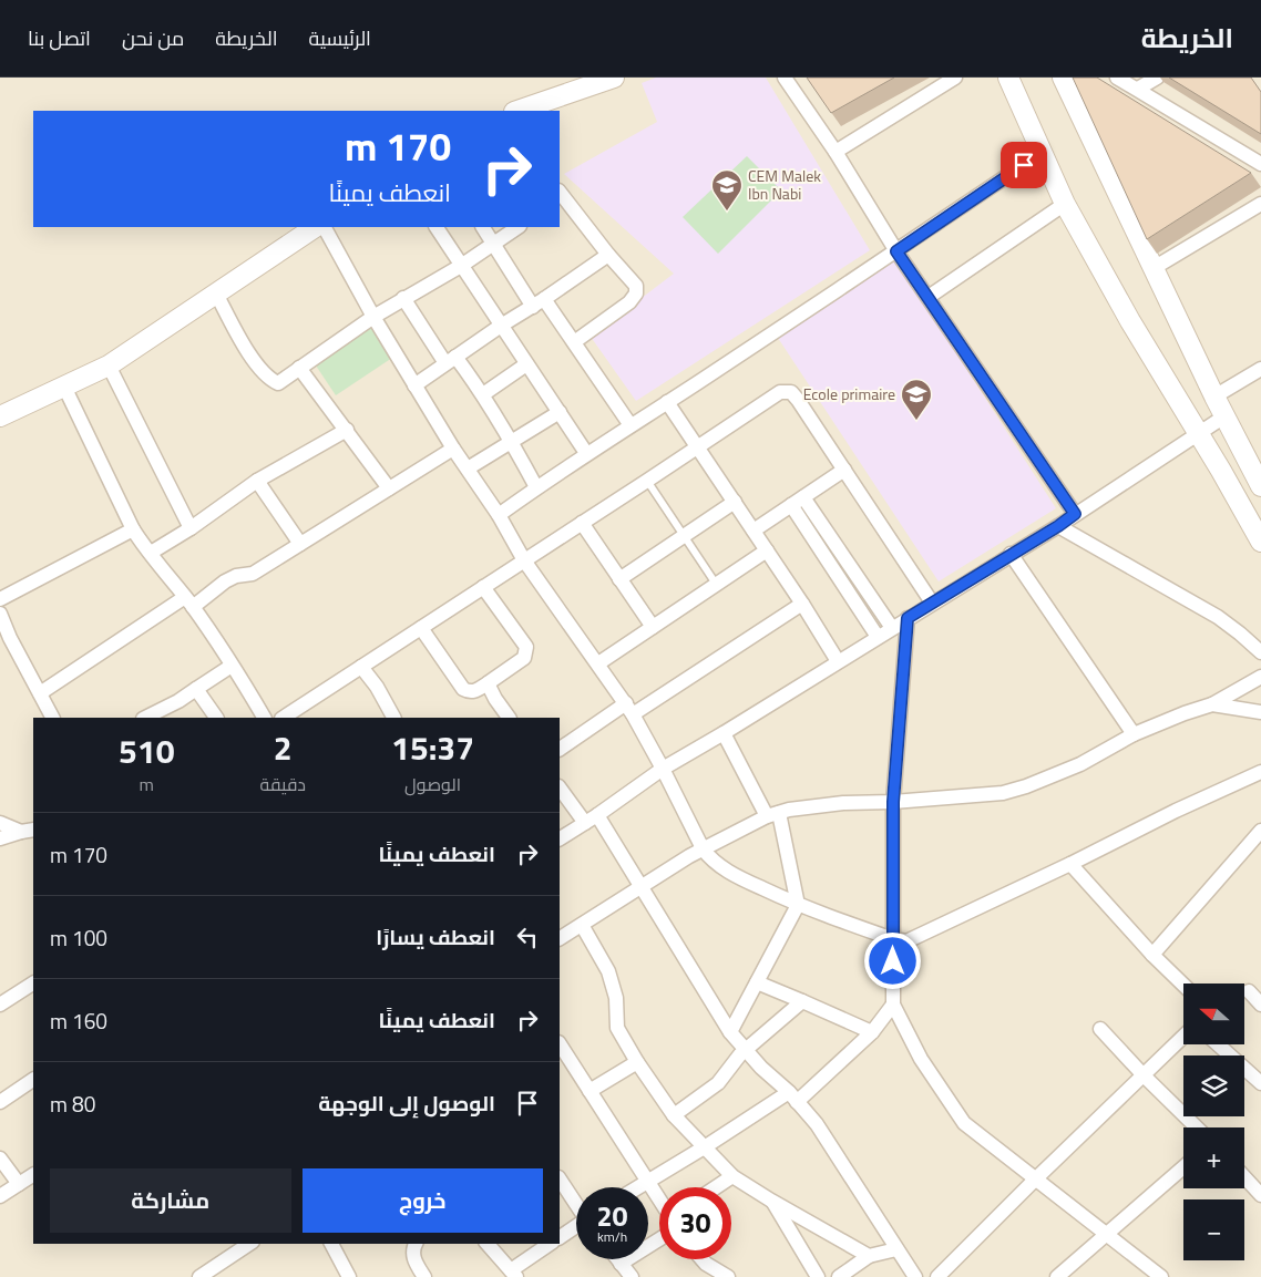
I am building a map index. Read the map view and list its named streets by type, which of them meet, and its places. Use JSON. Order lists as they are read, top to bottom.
{
  "places": {
    "school or university": ["CEM Malek Ibn Nabi", "Ecole primaire"]
  },
  "north": "left",
  "page": {
    "header": "الخريطة",
    "nav": [
      "الرئيسية",
      "الخريطة",
      "من نحن",
      "اتصل بنا"
    ],
    "turn": ["170 m", "انعطف يمينًا"],
    "eta": [
      "15:37",
      "الوصول",
      "2",
      "دقيقة",
      "510",
      "m"
    ],
    "list": [
      {
        "name": "انعطف يمينًا",
        "value": "170 m"
      },
      {
        "name": "انعطف يسارًا",
        "value": "100 m"
      },
      {
        "name": "انعطف يمينًا",
        "value": "160 m"
      },
      {
        "name": "الوصول إلى الوجهة",
        "value": "80 m"
      }
    ],
    "map_buttons": ["+", "−"],
    "buttons": ["خروج", "مشاركة"],
    "speed": "20 km/h",
    "limit": "30"
  }
}
